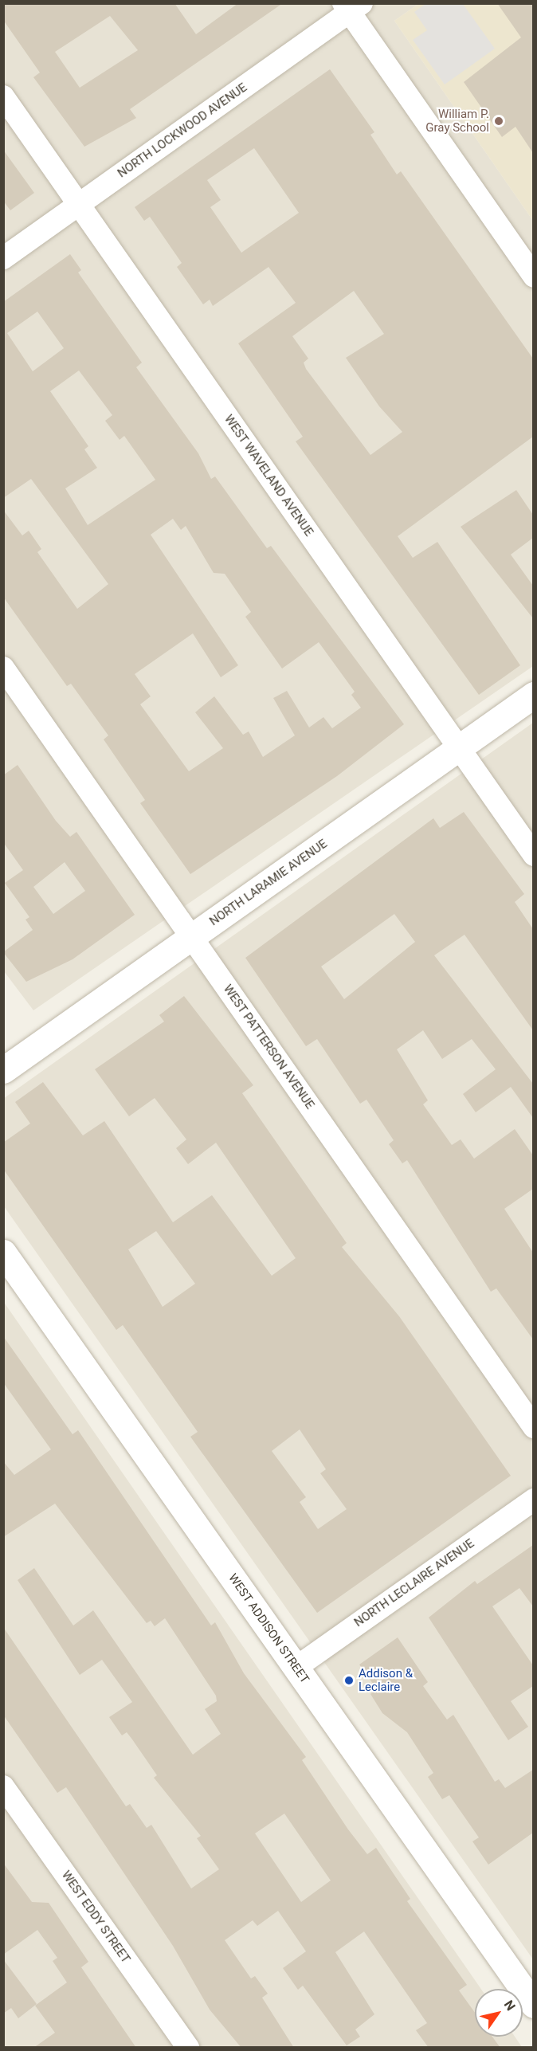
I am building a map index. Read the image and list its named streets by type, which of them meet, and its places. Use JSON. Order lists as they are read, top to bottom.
{
  "streets": {
    "street": [
      "NORTH LOCKWOOD AVENUE",
      "WEST WAVELAND AVENUE",
      "NORTH LARAMIE AVENUE",
      "WEST PATTERSON AVENUE",
      "NORTH LECLAIRE AVENUE",
      "WEST ADDISON STREET",
      "WEST EDDY STREET"
    ]
  },
  "crossings": [
    ["NORTH LOCKWOOD AVENUE", "WEST WAVELAND AVENUE"],
    ["WEST WAVELAND AVENUE", "NORTH LARAMIE AVENUE"],
    ["NORTH LARAMIE AVENUE", "WEST PATTERSON AVENUE"],
    ["NORTH LECLAIRE AVENUE", "WEST ADDISON STREET"]
  ],
  "places": ["William P. Gray School", "Addison & Leclaire"],
  "north": "top right"
}
